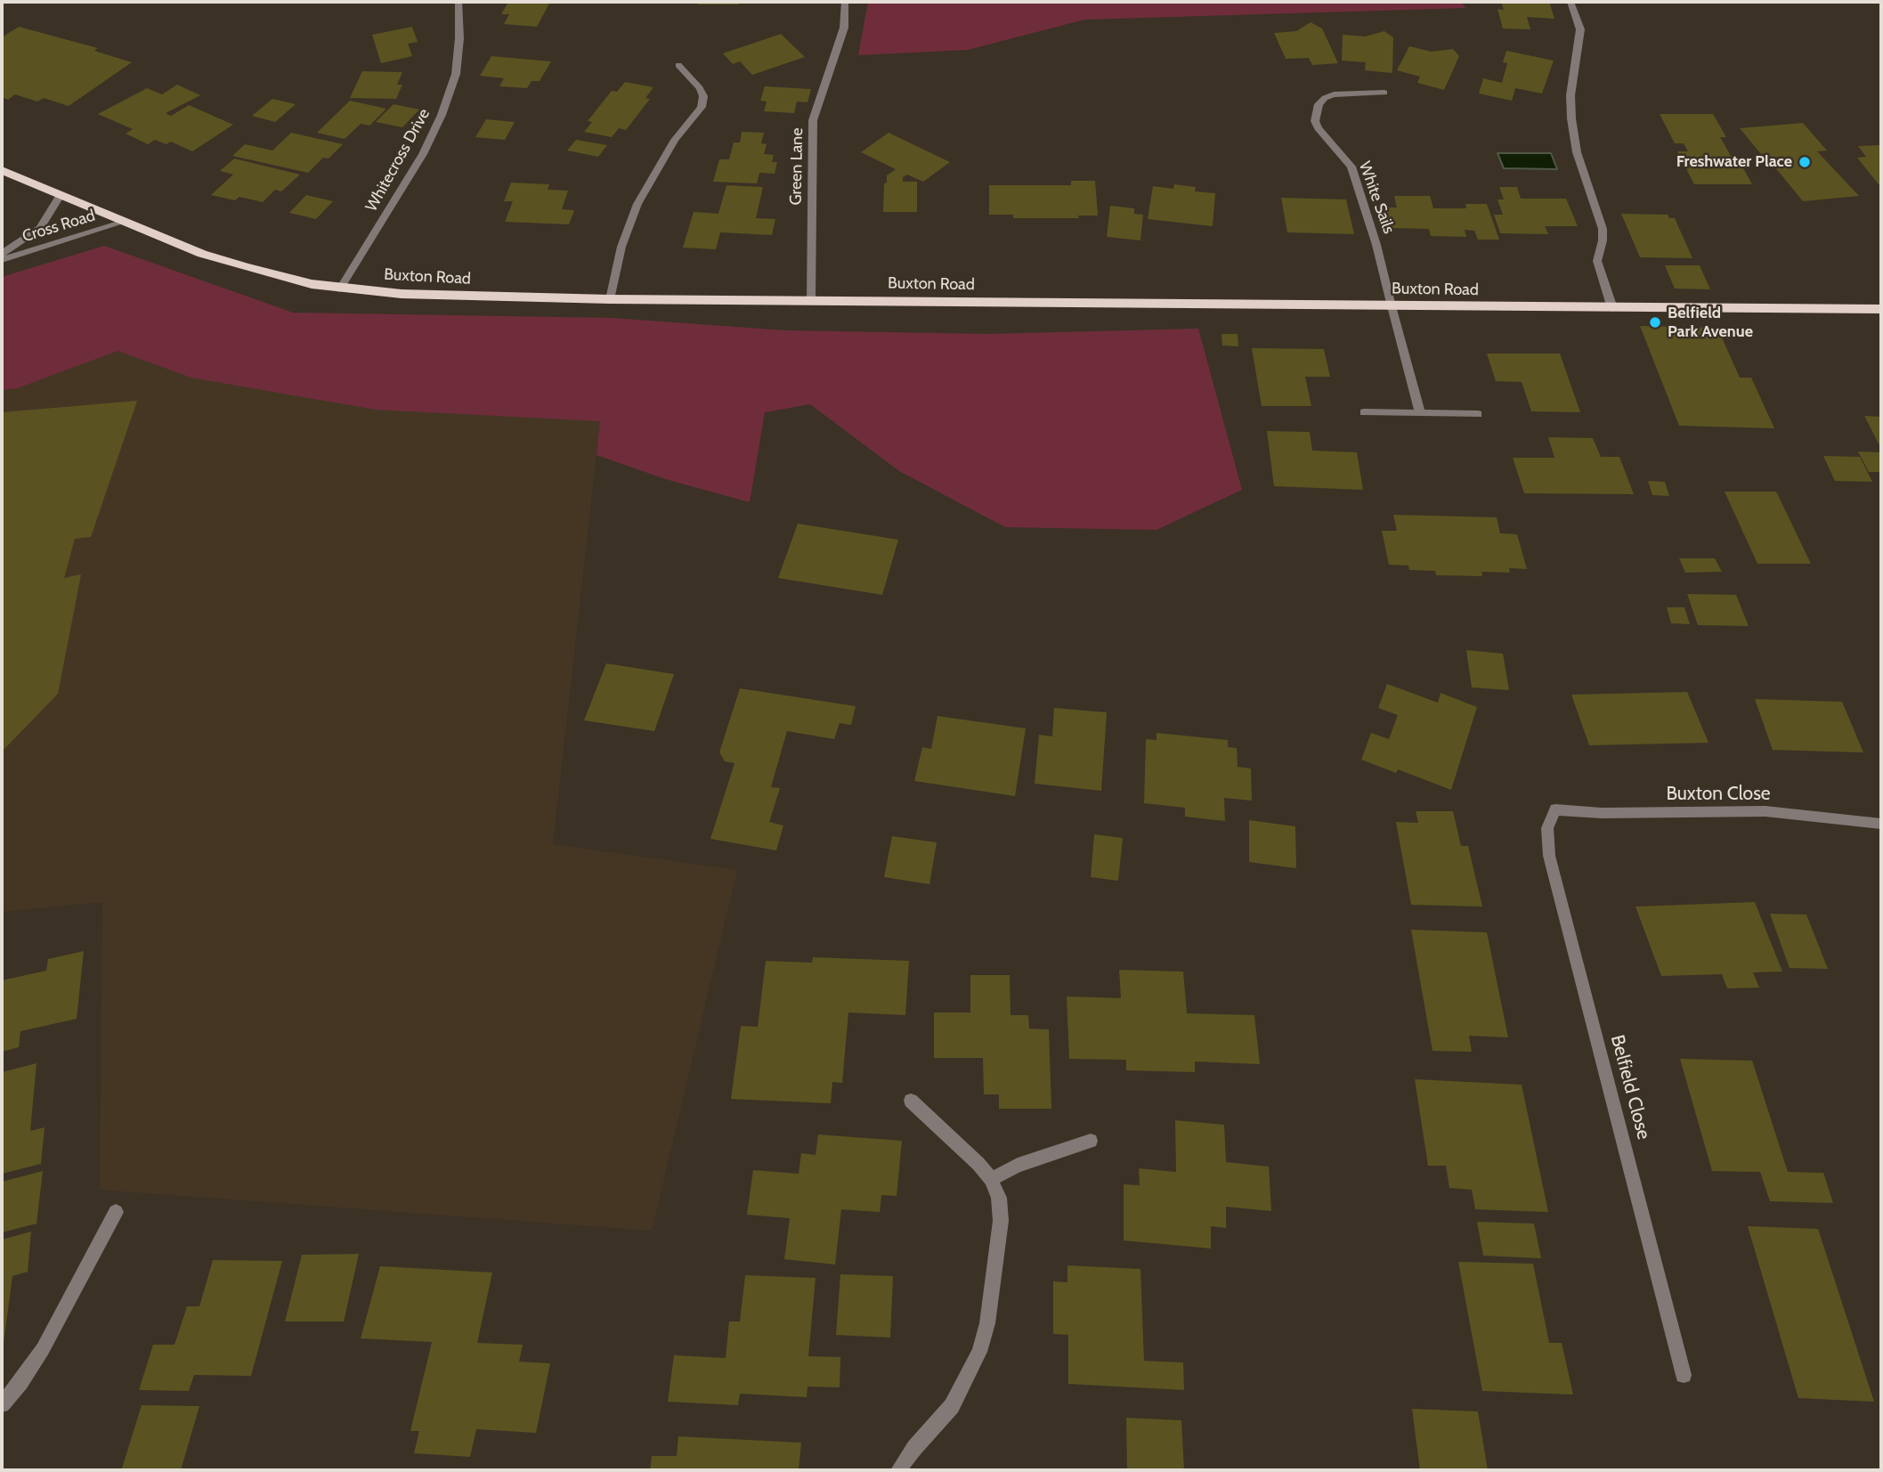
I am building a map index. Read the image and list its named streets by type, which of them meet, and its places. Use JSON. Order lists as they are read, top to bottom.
{
  "streets": {
    "highway": ["Buxton Road"],
    "street": [
      "Whitecross Drive",
      "Green Lane",
      "White Sails",
      "Cross Road",
      "Buxton Close",
      "Belfield Close"
    ]
  },
  "crossings": [
    ["Whitecross Drive", "Buxton Road"],
    ["Green Lane", "Buxton Road"],
    ["White Sails", "Buxton Road"],
    ["Cross Road", "Buxton Road"],
    ["Buxton Close", "Belfield Close"]
  ],
  "places": ["Freshwater Place", "Belfield Park Avenue"]
}
